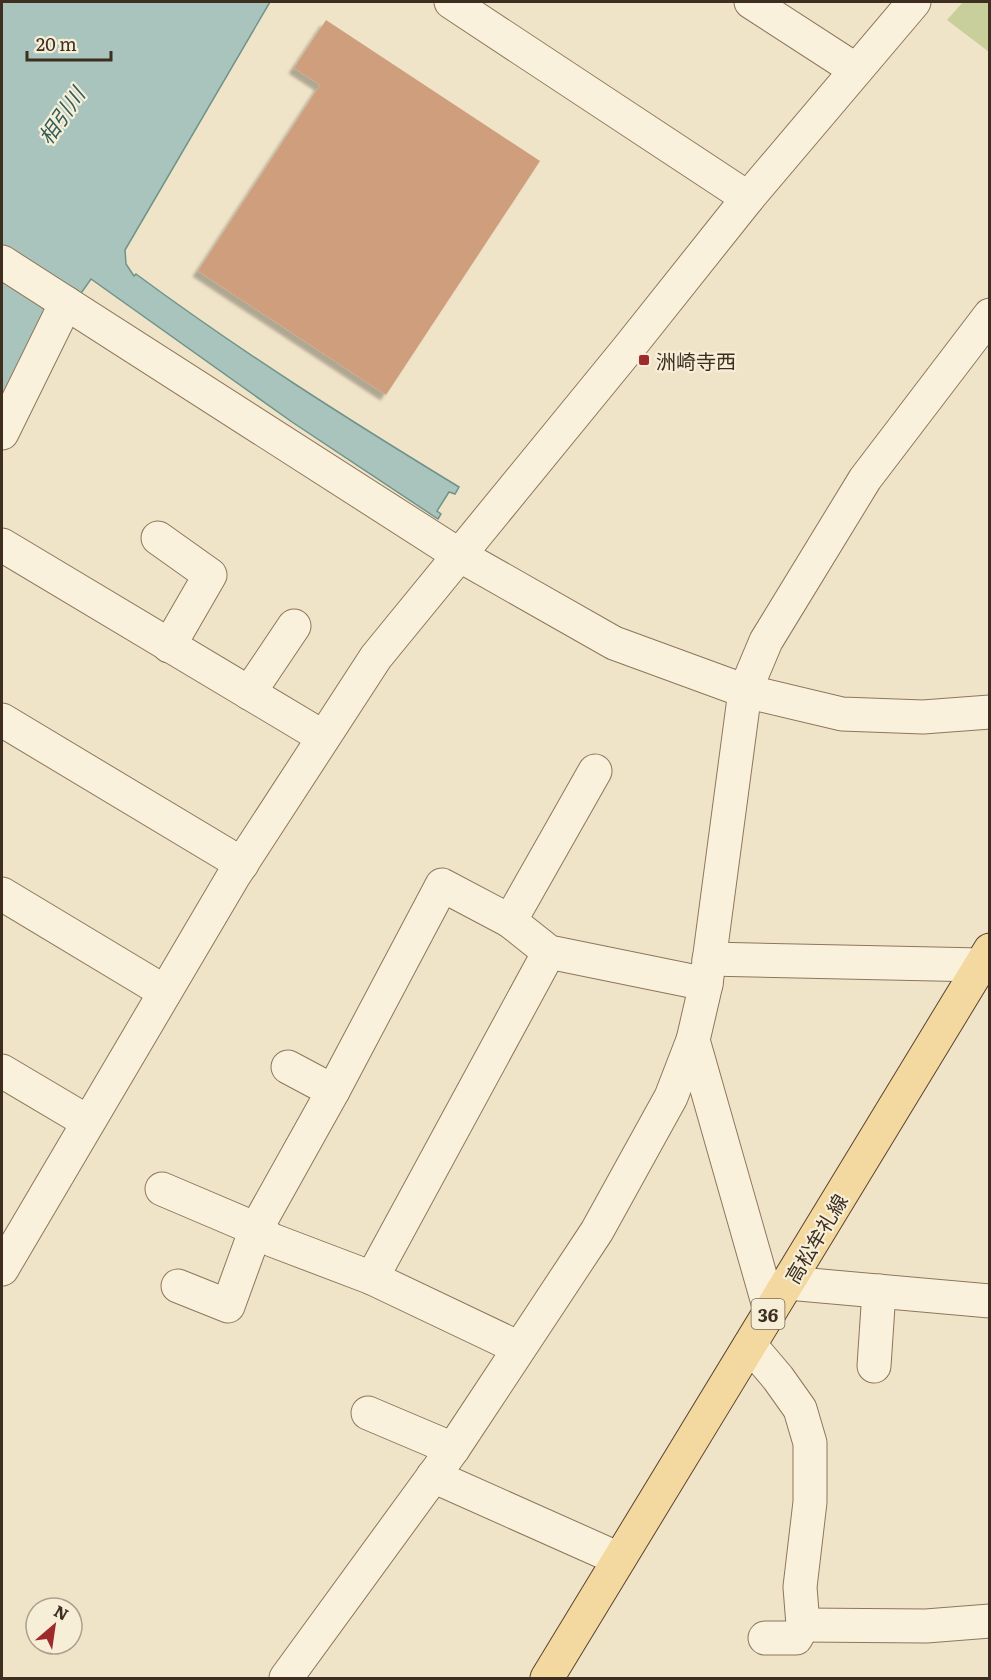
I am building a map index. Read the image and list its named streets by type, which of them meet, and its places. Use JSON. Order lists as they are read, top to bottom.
{
  "streets": {
    "main road": ["高松牟礼線", "36"]
  },
  "water": ["相引川"],
  "places": {
    "transit": ["洲崎寺西"]
  },
  "scale_bar": "20 m",
  "north": "top right"
}
